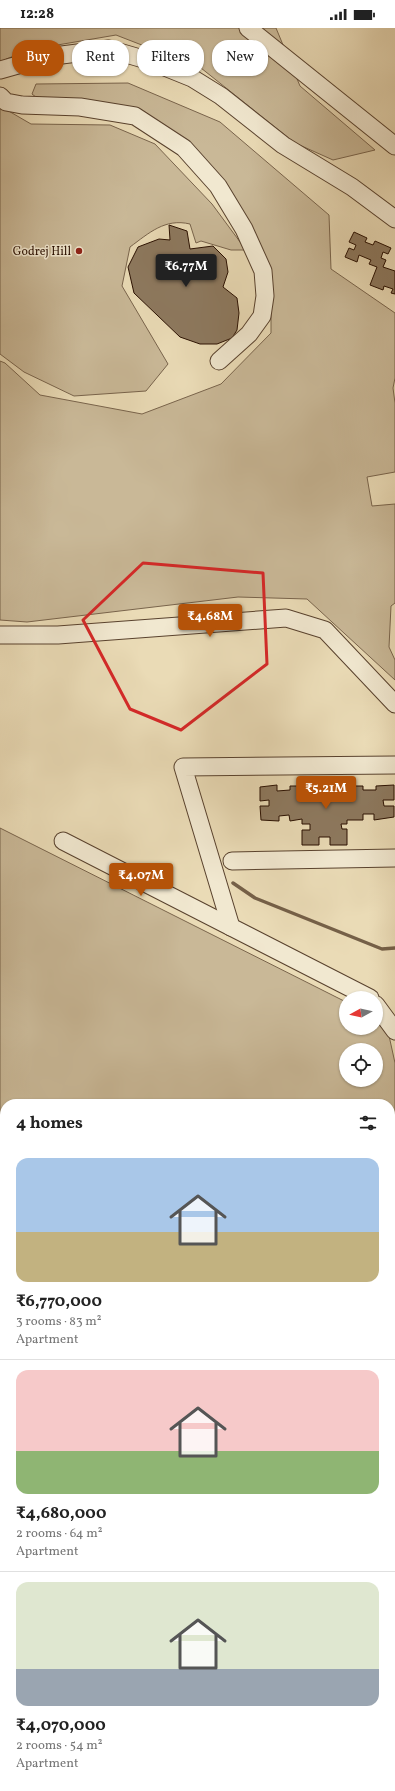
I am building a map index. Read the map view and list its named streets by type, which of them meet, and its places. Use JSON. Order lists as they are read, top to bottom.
{
  "places": ["Godrej Hill"],
  "north": "left",
  "page": {
    "status": "12:28",
    "chip": [
      "Buy",
      "Rent",
      "Filters",
      "New"
    ],
    "price": [
      "₹6.77M",
      "₹4.68M",
      "₹5.21M",
      "₹4.07M"
    ],
    "heading": "4 homes",
    "list": [
      {
        "name": "₹6,770,000",
        "note": "3 rooms · 83 m² · Apartment"
      },
      {
        "name": "₹4,680,000",
        "note": "2 rooms · 64 m² · Apartment"
      },
      {
        "name": "₹4,070,000",
        "note": "2 rooms · 54 m² · Apartment"
      }
    ]
  }
}
